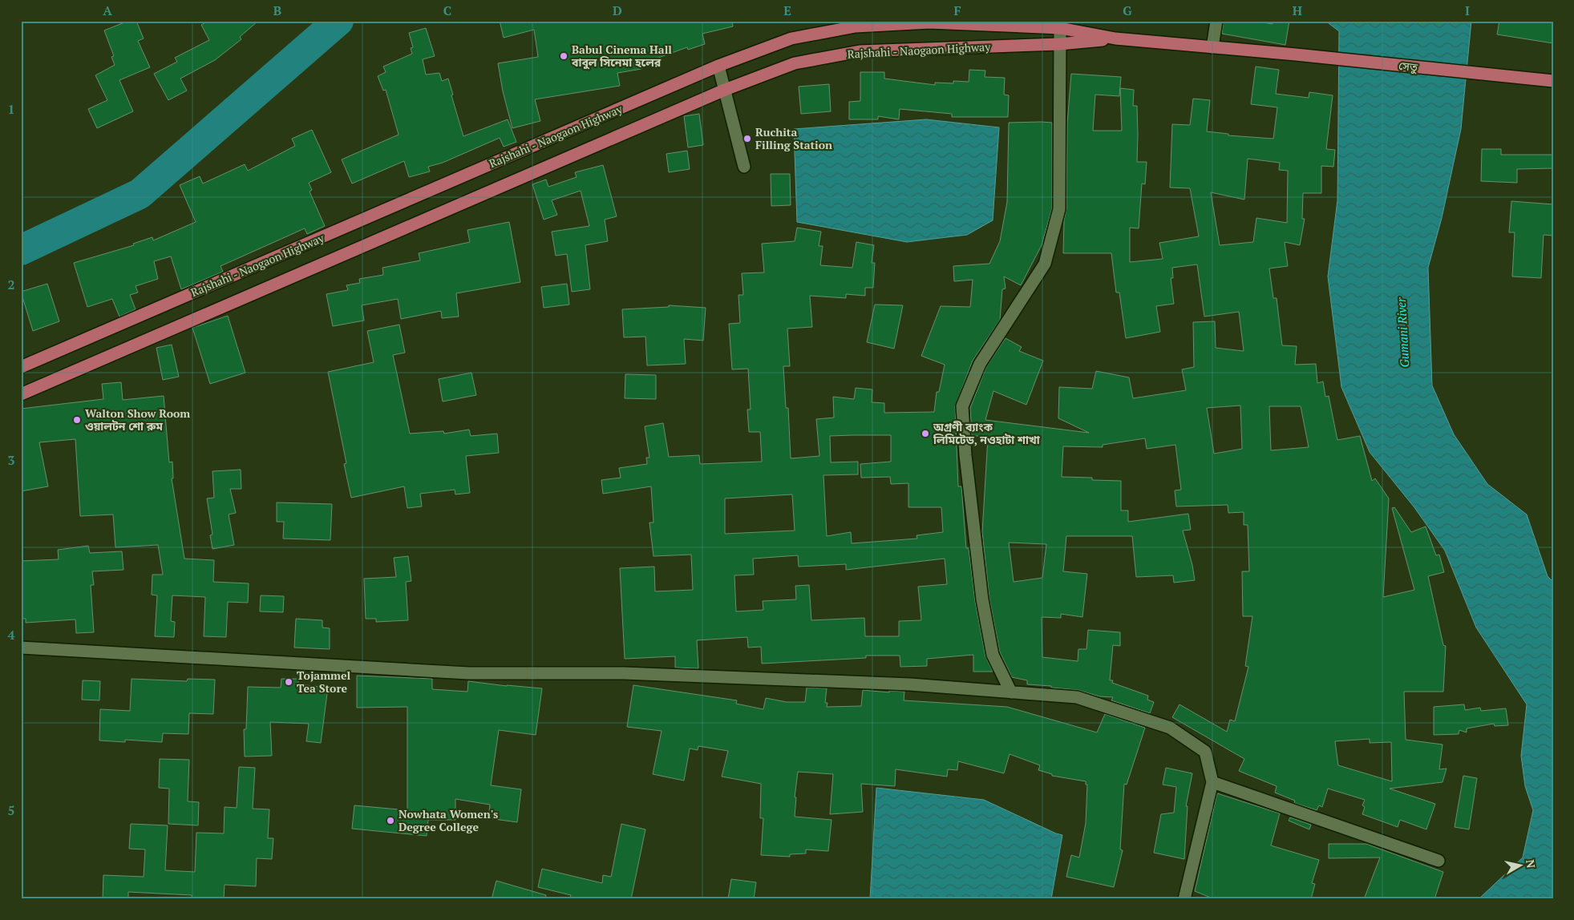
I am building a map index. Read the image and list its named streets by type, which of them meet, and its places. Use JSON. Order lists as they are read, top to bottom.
{
  "streets": {
    "main road": ["Rajshahi - Naogaon Highway", "সেতু"]
  },
  "crossings": [
    ["Rajshahi - Naogaon Highway", "সেতু"]
  ],
  "water": ["Gumani River"],
  "places": [
    "Babul Cinema Hall বাবুল সিনেমা হলের",
    "Ruchita Filling Station",
    "Walton Show Room ওয়ালটন শো রুম",
    "অগ্রণী ব্যাংক লিমিটেড, নওহাটা শাখা",
    "Tojammel Tea Store",
    "Nowhata Women's Degree College"
  ],
  "north": "right",
  "grid": {
    "columns": [
      "A",
      "B",
      "C",
      "D",
      "E",
      "F",
      "G",
      "H",
      "I"
    ],
    "rows": [
      "1",
      "2",
      "3",
      "4",
      "5"
    ]
  }
}
